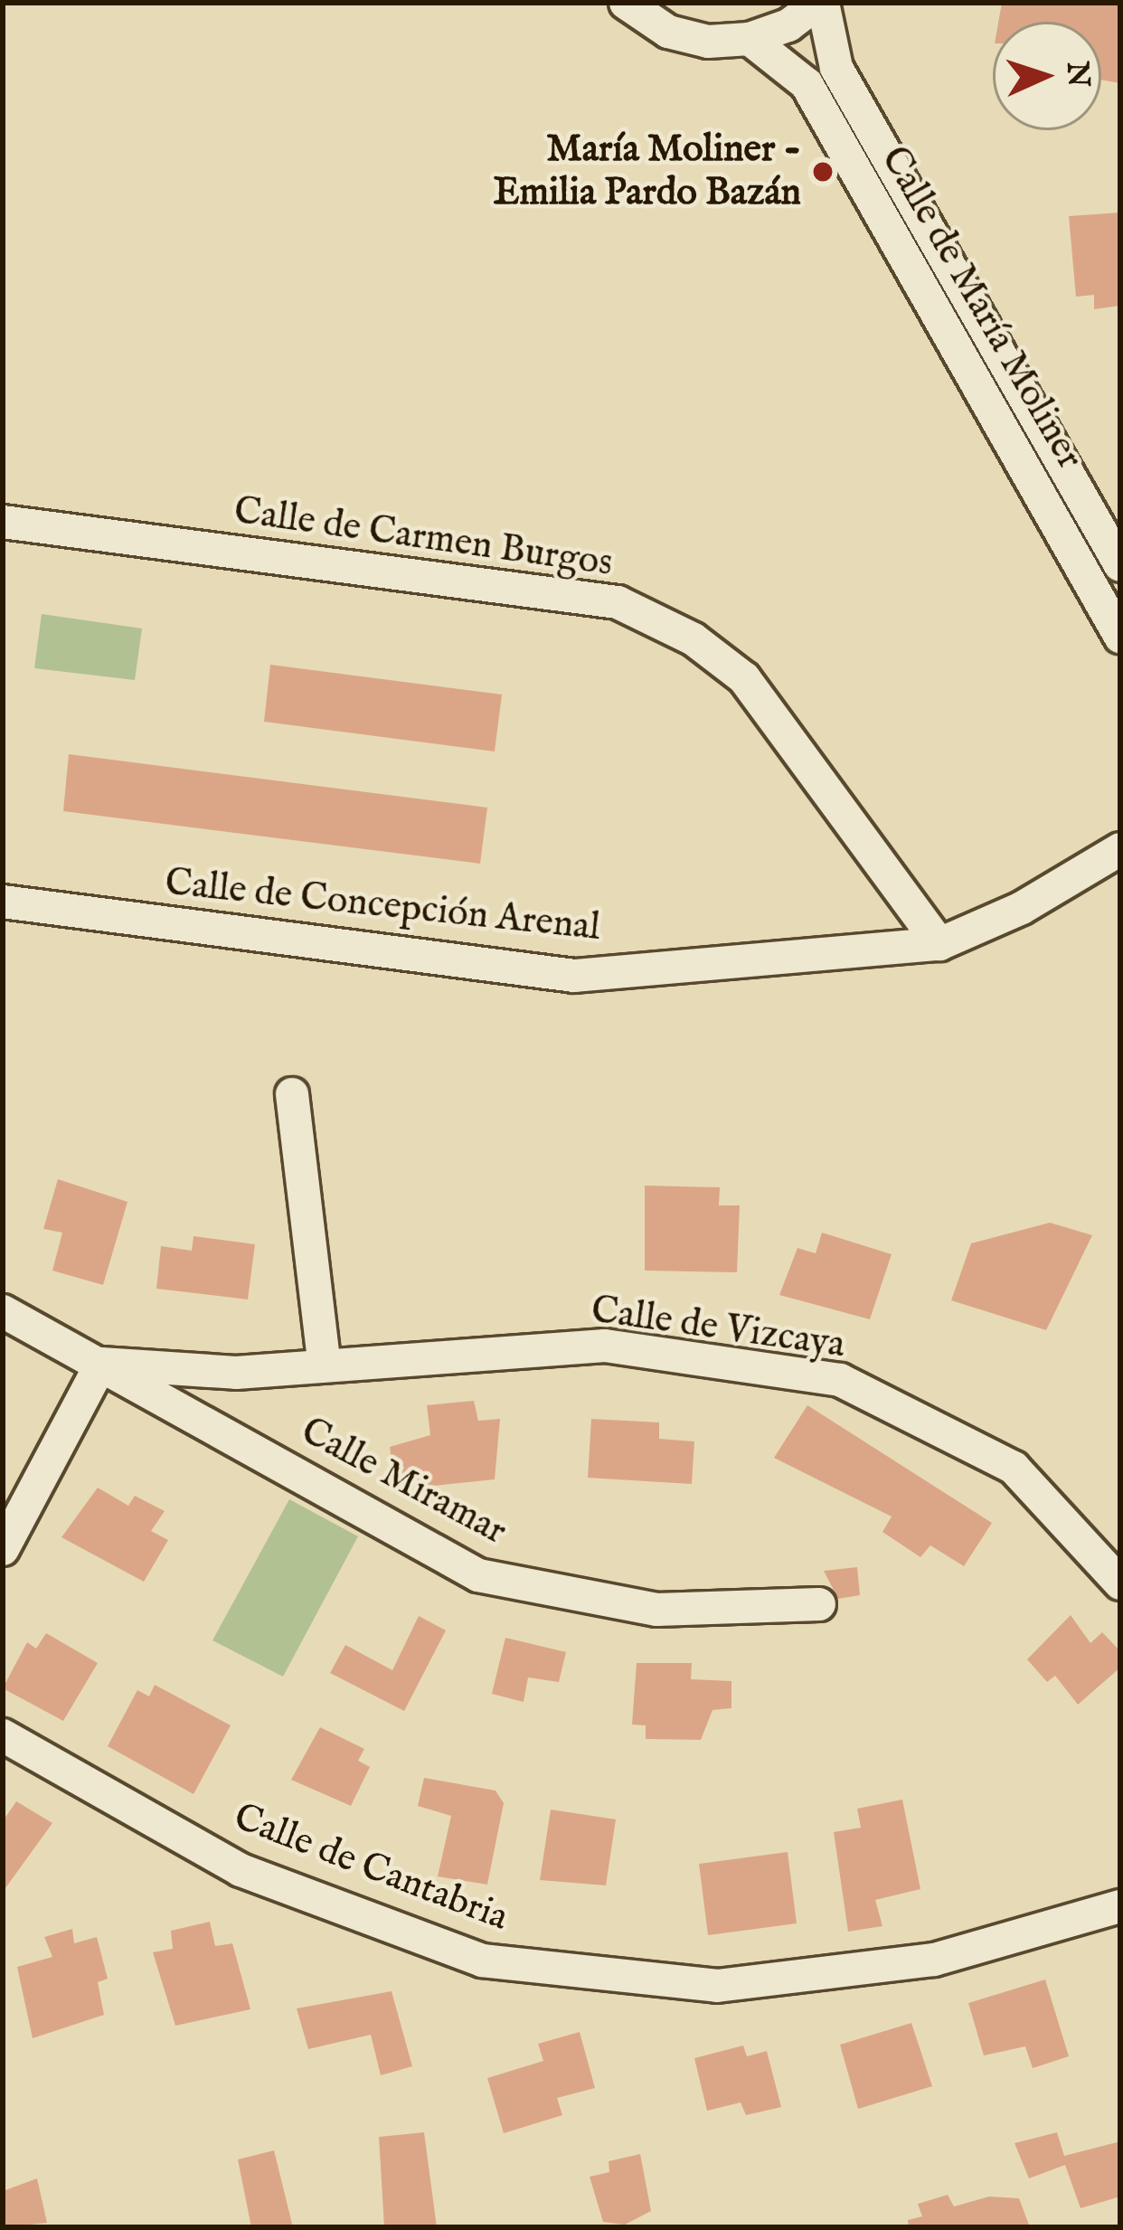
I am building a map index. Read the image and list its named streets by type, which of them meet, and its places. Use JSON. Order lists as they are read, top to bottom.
{
  "streets": {
    "street": [
      "Calle de María Moliner",
      "Calle de Carmen Burgos",
      "Calle de Concepción Arenal",
      "Calle de Vizcaya",
      "Calle Miramar",
      "Calle de Cantabria"
    ]
  },
  "crossings": [
    ["Calle de Carmen Burgos", "Calle de Concepción Arenal"],
    ["Calle de Vizcaya", "Calle Miramar"]
  ],
  "places": ["María Moliner - Emilia Pardo Bazán"],
  "north": "right"
}
